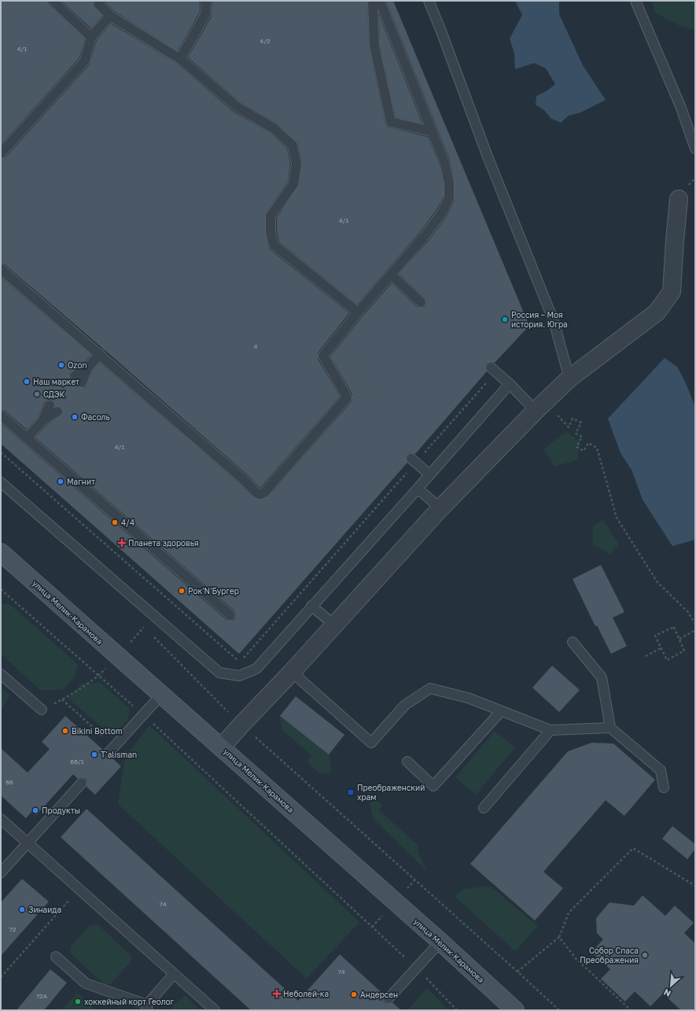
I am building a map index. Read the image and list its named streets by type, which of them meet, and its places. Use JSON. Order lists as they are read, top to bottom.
{
  "streets": {
    "main road": ["улица Мелик-Карамова"]
  },
  "places": {
    "other": [
      "Россия – Моя история. Югра",
      "Ozon",
      "Наш маркет",
      "СДЭК",
      "Фасоль",
      "Магнит",
      "4/4",
      "Рок'N'Бургер",
      "Bikini Bottom",
      "T'alisman",
      "Продукты",
      "Зинаида",
      "Собор Спаса Преображения",
      "Андерсен",
      "хоккейный корт Геолог"
    ],
    "health": ["Планета здоровья", "Неболей-ка"],
    "transit": ["Преображенский храм"]
  },
  "house_numbers": [
    "4/2",
    "4/1",
    "4/1",
    "4",
    "4/1",
    "66/1",
    "66",
    "74",
    "72",
    "74",
    "72А"
  ],
  "north": "bottom left"
}
